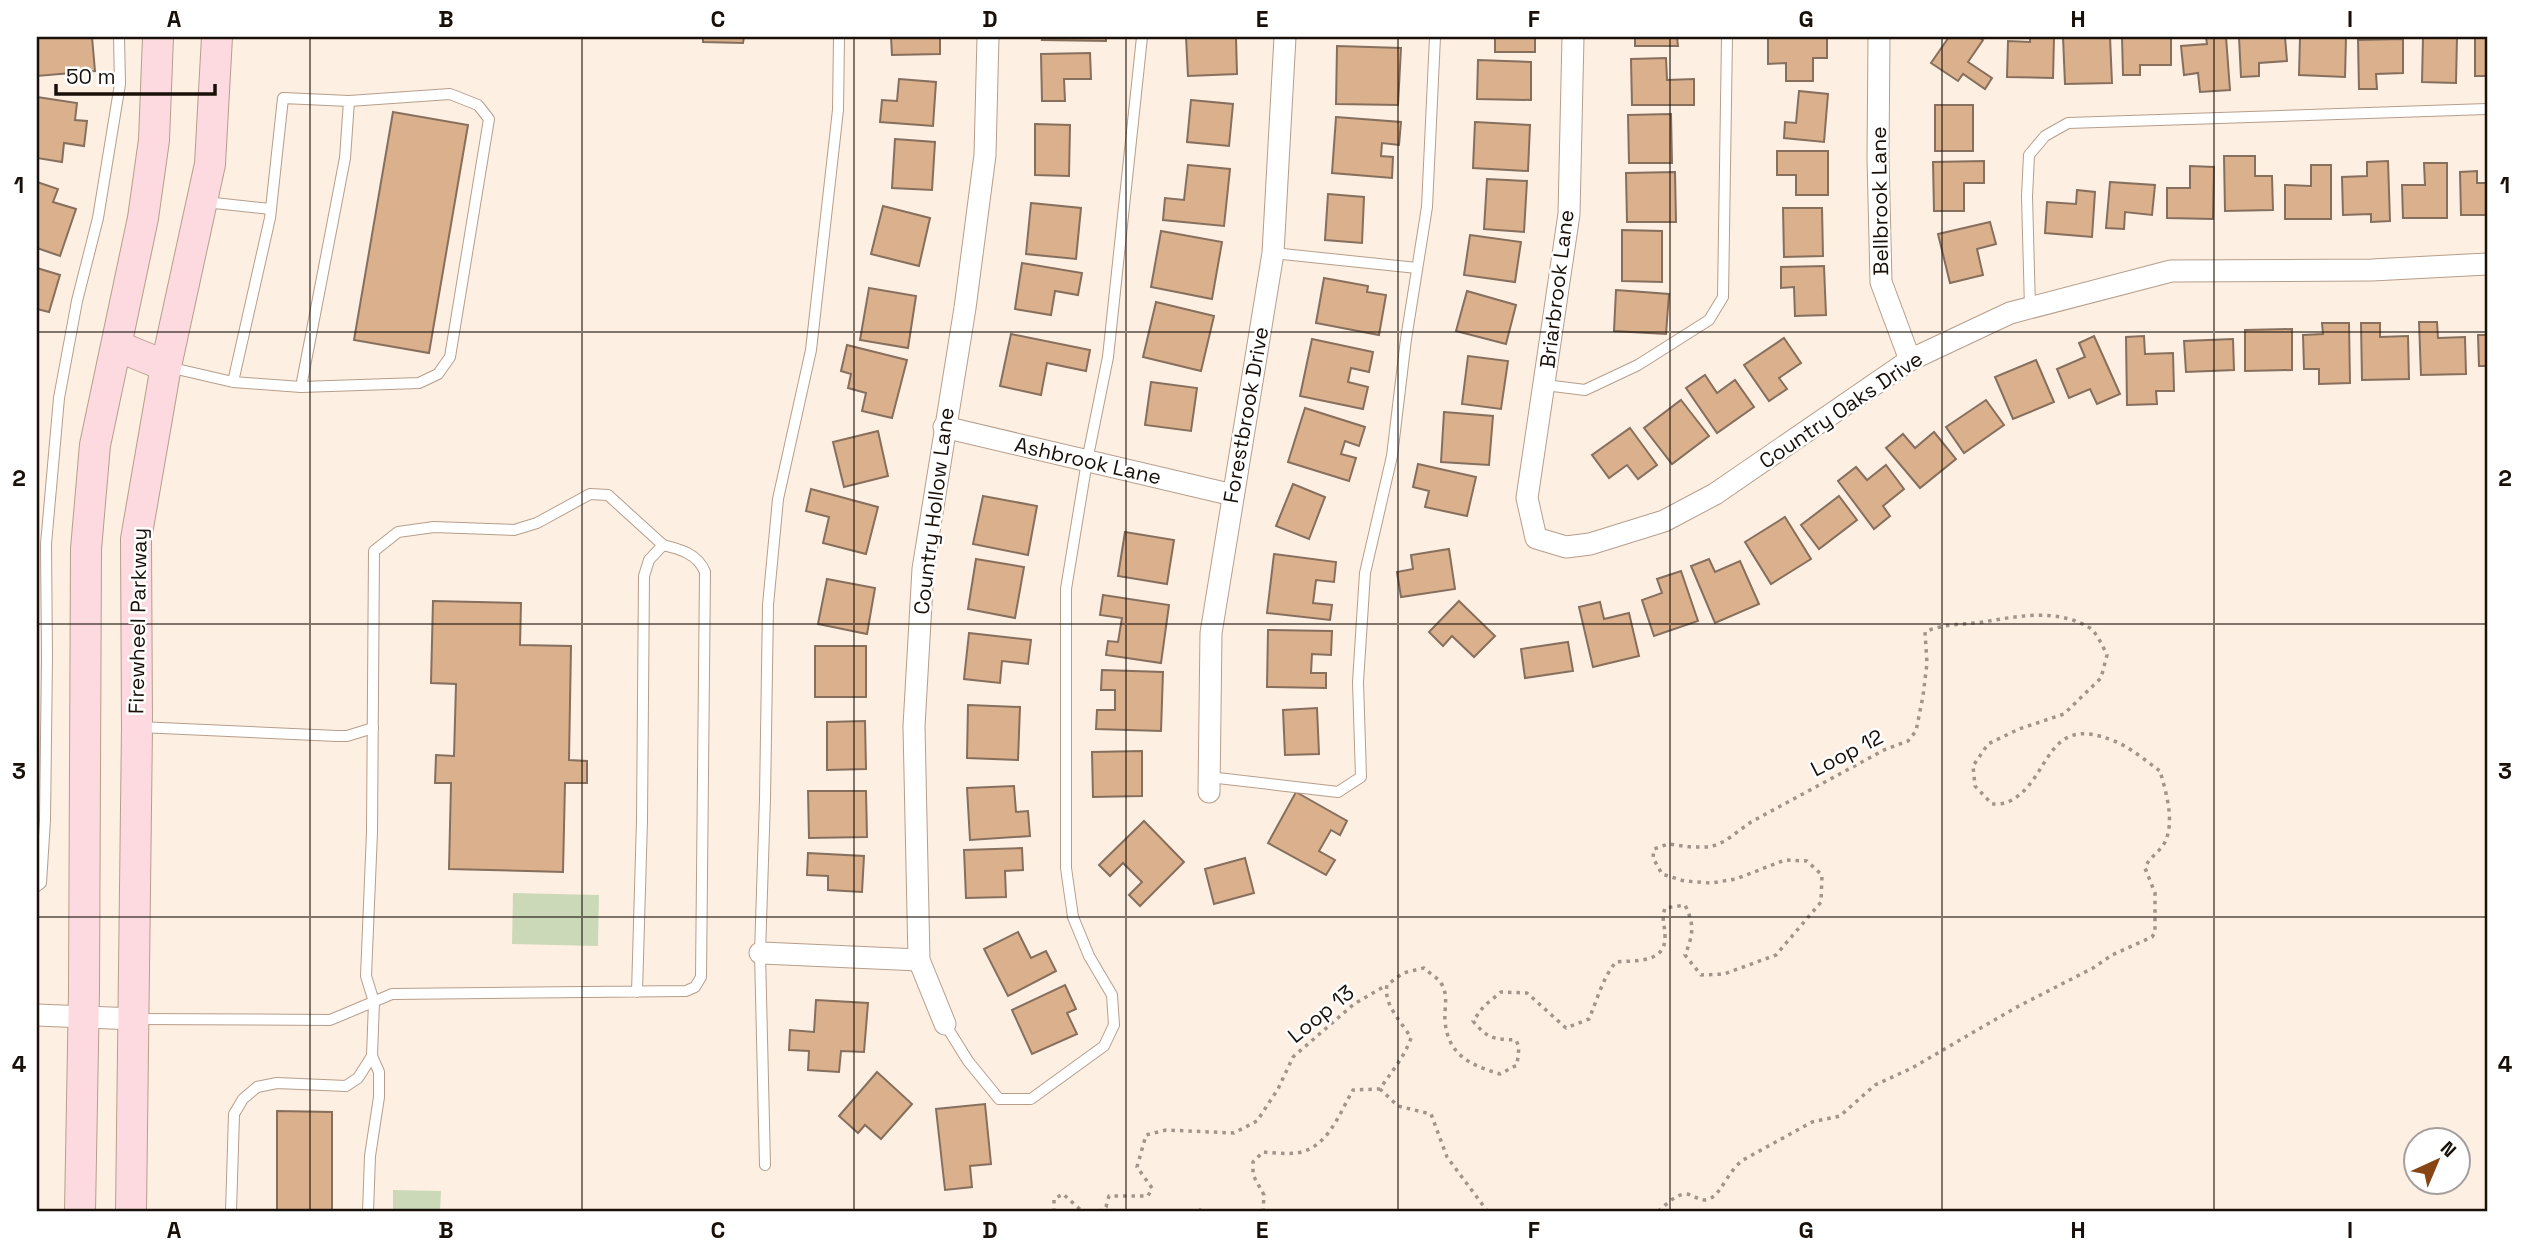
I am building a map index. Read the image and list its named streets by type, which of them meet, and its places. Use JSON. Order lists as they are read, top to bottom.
{
  "streets": {
    "main road": ["Firewheel Parkway"],
    "street": [
      "Bellbrook Lane",
      "Briarbrook Lane",
      "Country Oaks Drive",
      "Forestbrook Drive",
      "Ashbrook Lane",
      "Country Hollow Lane"
    ],
    "path": ["Loop 12", "Loop 13"]
  },
  "crossings": [
    ["Bellbrook Lane", "Country Oaks Drive"],
    ["Briarbrook Lane", "Country Oaks Drive"],
    ["Forestbrook Drive", "Ashbrook Lane"],
    ["Ashbrook Lane", "Country Hollow Lane"],
    ["Loop 12", "Loop 13"]
  ],
  "scale_bar": "50 m",
  "north": "top right",
  "grid": {
    "columns": [
      "A",
      "B",
      "C",
      "D",
      "E",
      "F",
      "G",
      "H",
      "I"
    ],
    "rows": [
      "1",
      "2",
      "3",
      "4"
    ]
  }
}
